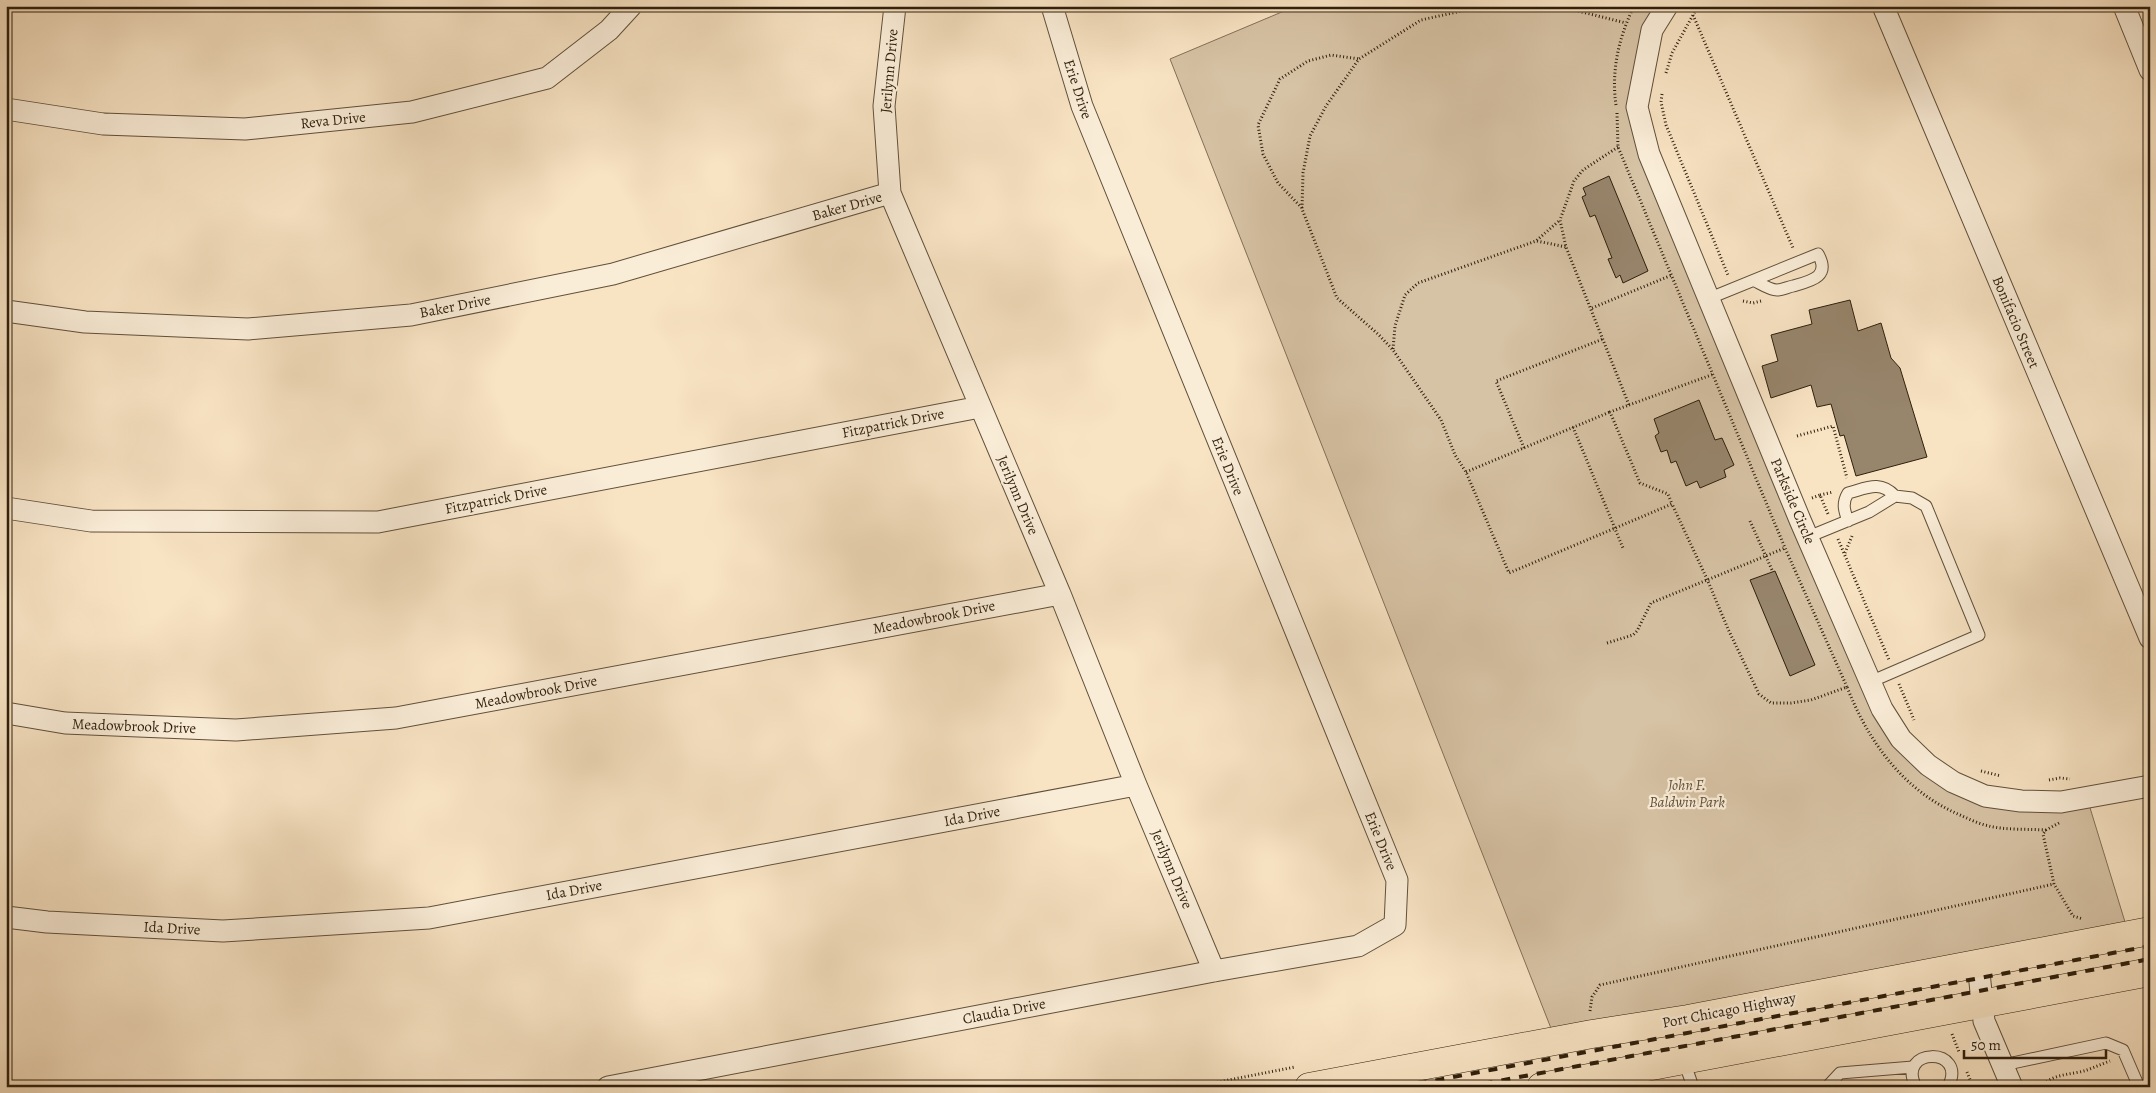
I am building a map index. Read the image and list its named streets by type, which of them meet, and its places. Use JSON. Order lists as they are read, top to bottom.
{
  "streets": {
    "main road": ["Port Chicago Highway"],
    "street": [
      "Jerilynn Drive",
      "Erie Drive",
      "Reva Drive",
      "Baker Drive",
      "Bonifacio Street",
      "Fitzpatrick Drive",
      "Parkside Circle",
      "Meadowbrook Drive",
      "Ida Drive",
      "Claudia Drive"
    ]
  },
  "crossings": [
    ["Jerilynn Drive", "Baker Drive"],
    ["Jerilynn Drive", "Fitzpatrick Drive"],
    ["Jerilynn Drive", "Meadowbrook Drive"],
    ["Jerilynn Drive", "Ida Drive"],
    ["Jerilynn Drive", "Claudia Drive"],
    ["Erie Drive", "Claudia Drive"]
  ],
  "parks": ["John F. Baldwin Park"],
  "scale_bar": "50 m"
}
